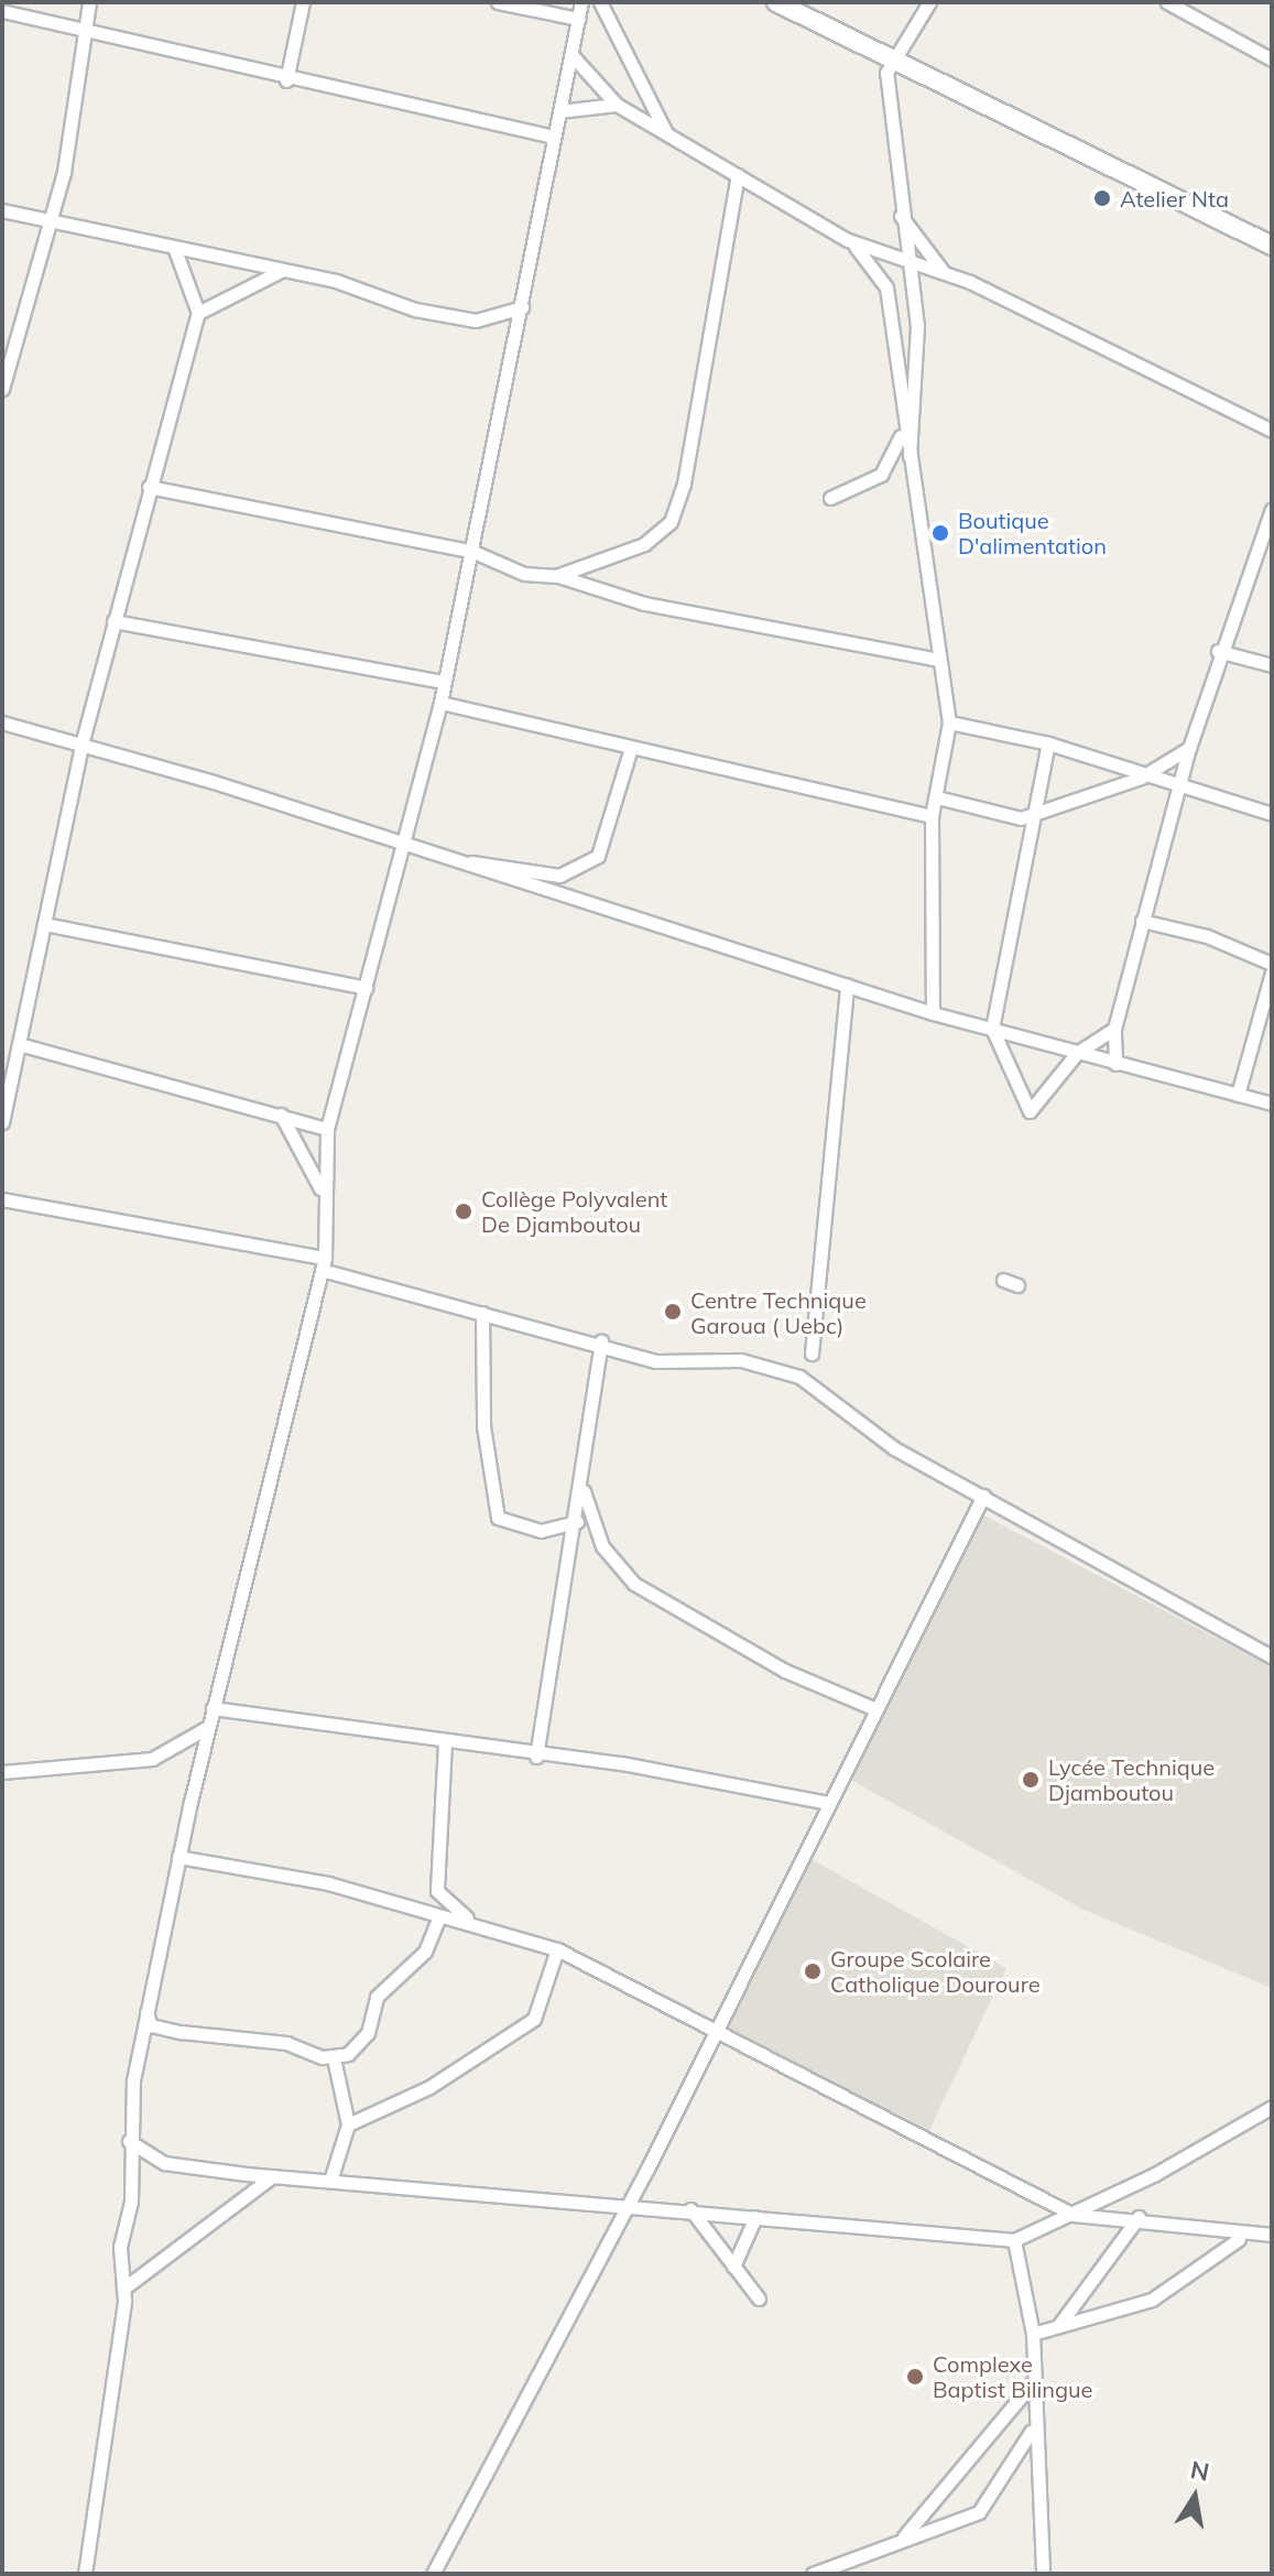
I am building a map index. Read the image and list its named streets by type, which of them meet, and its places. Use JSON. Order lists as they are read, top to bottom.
{
  "places": [
    "Atelier Nta",
    "Boutique D'alimentation",
    "Collège Polyvalent De Djamboutou",
    "Centre Technique Garoua ( Uebc)",
    "Lycée Technique Djamboutou",
    "Groupe Scolaire Catholique Douroure",
    "Complexe Baptist Bilingue"
  ],
  "north": "top"
}
